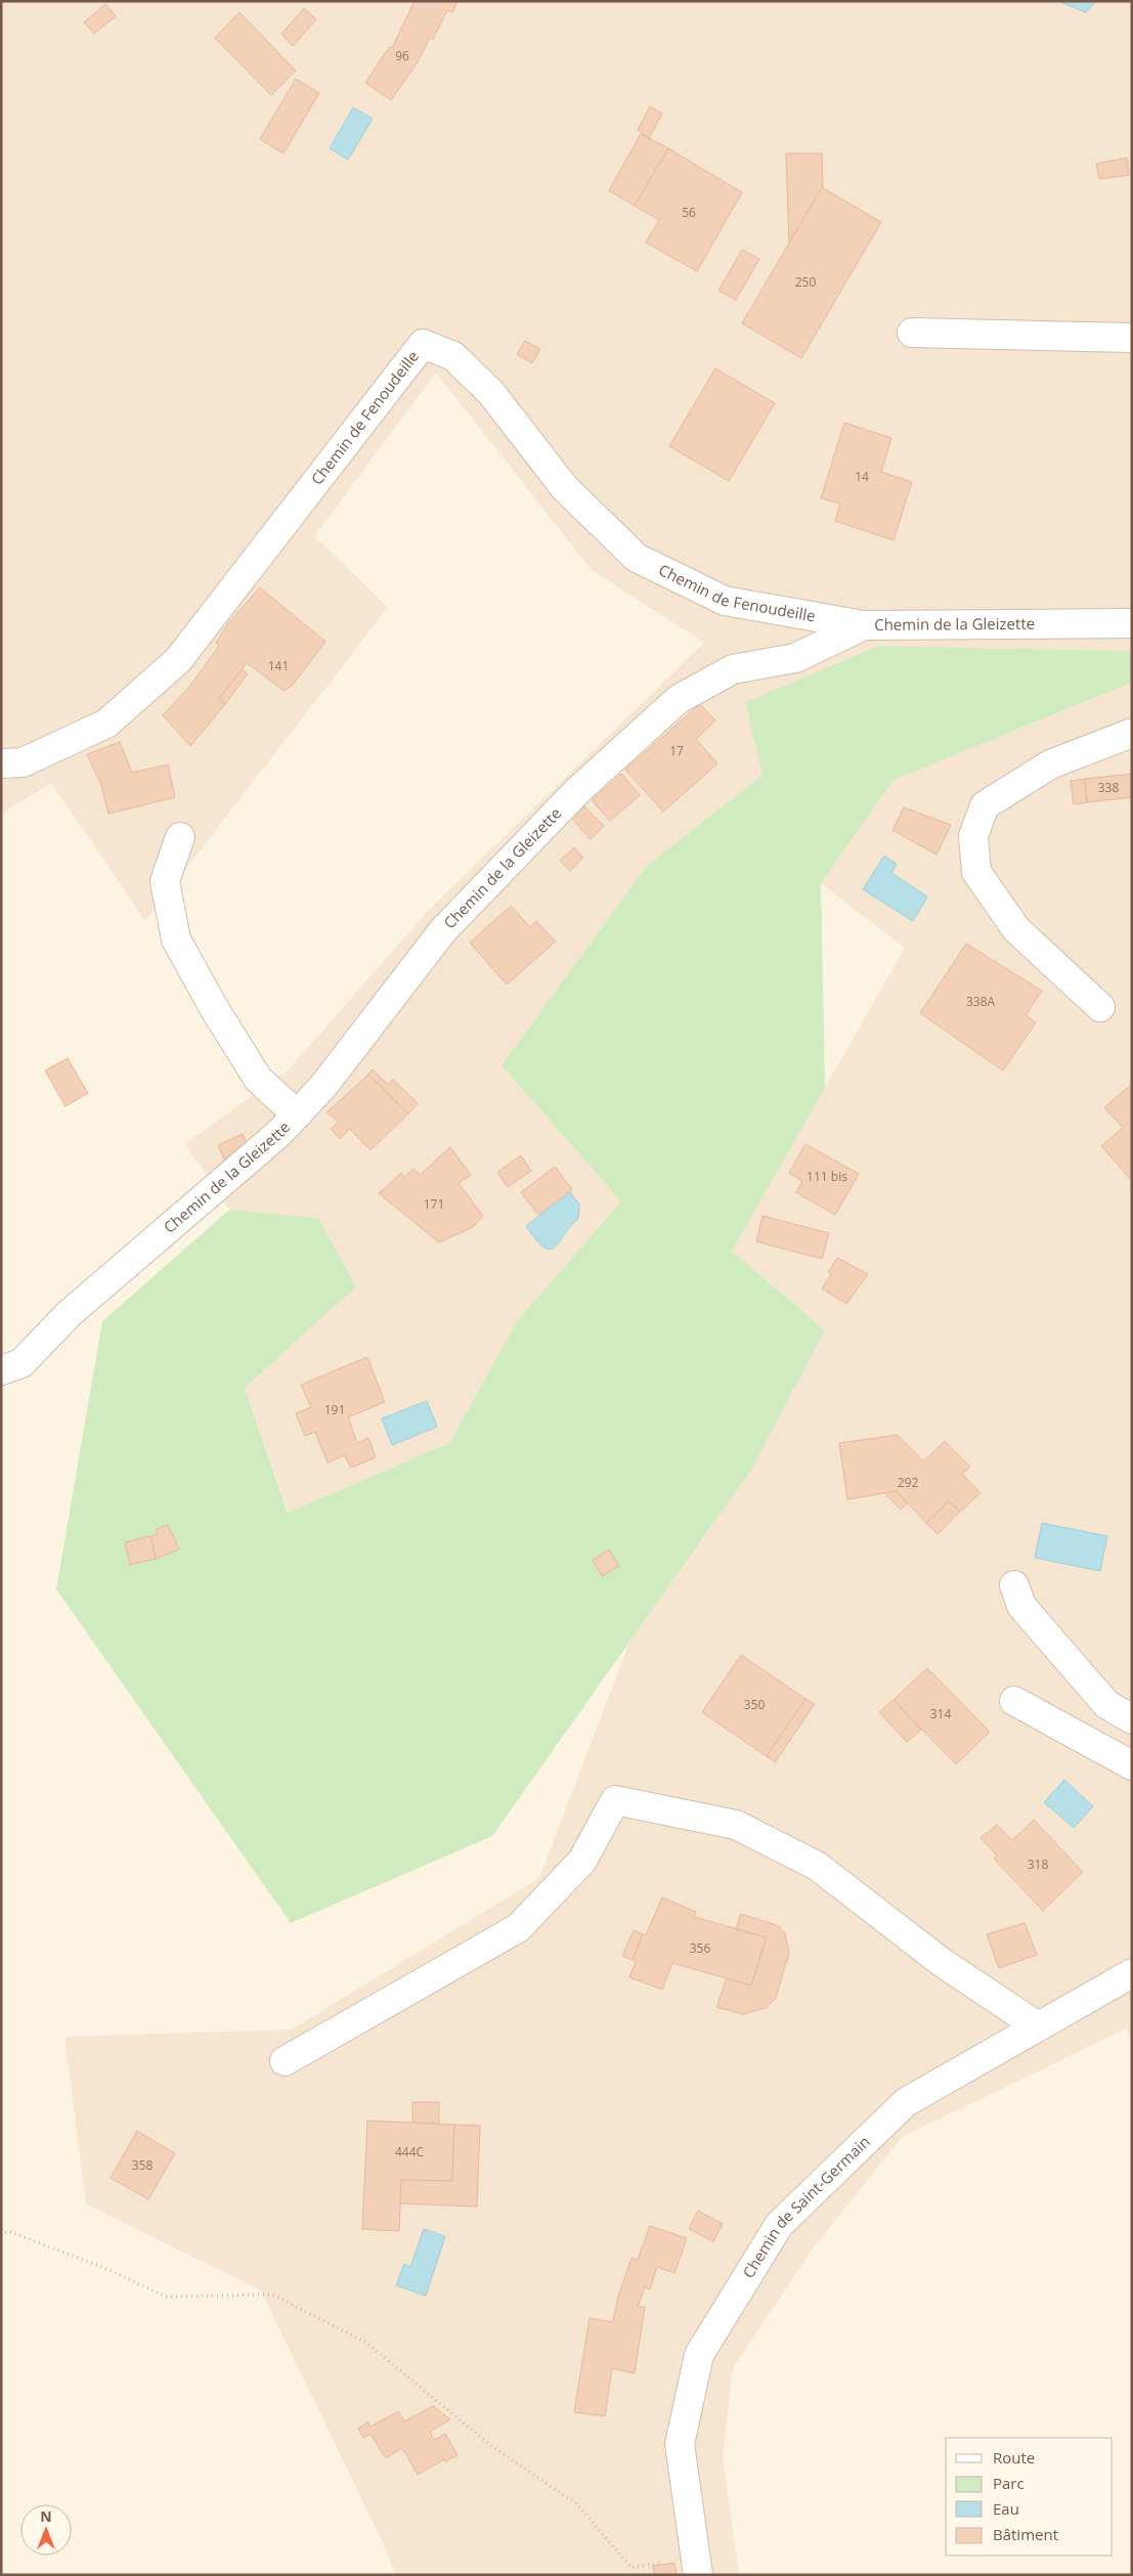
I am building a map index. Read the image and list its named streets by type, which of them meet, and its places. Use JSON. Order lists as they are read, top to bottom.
{
  "streets": {
    "street": ["Chemin de Fenoudeille", "Chemin de la Gleizette", "Chemin de Saint-Germain"]
  },
  "crossings": [
    ["Chemin de Fenoudeille", "Chemin de la Gleizette"]
  ],
  "house_numbers": [
    "96",
    "56",
    "250",
    "14",
    "141",
    "17",
    "338",
    "338A",
    "111 bis",
    "171",
    "191",
    "292",
    "350",
    "314",
    "318",
    "356",
    "444C",
    "358"
  ],
  "legend": [
    "Route",
    "Parc",
    "Eau",
    "Bâtiment"
  ],
  "north": "top"
}
